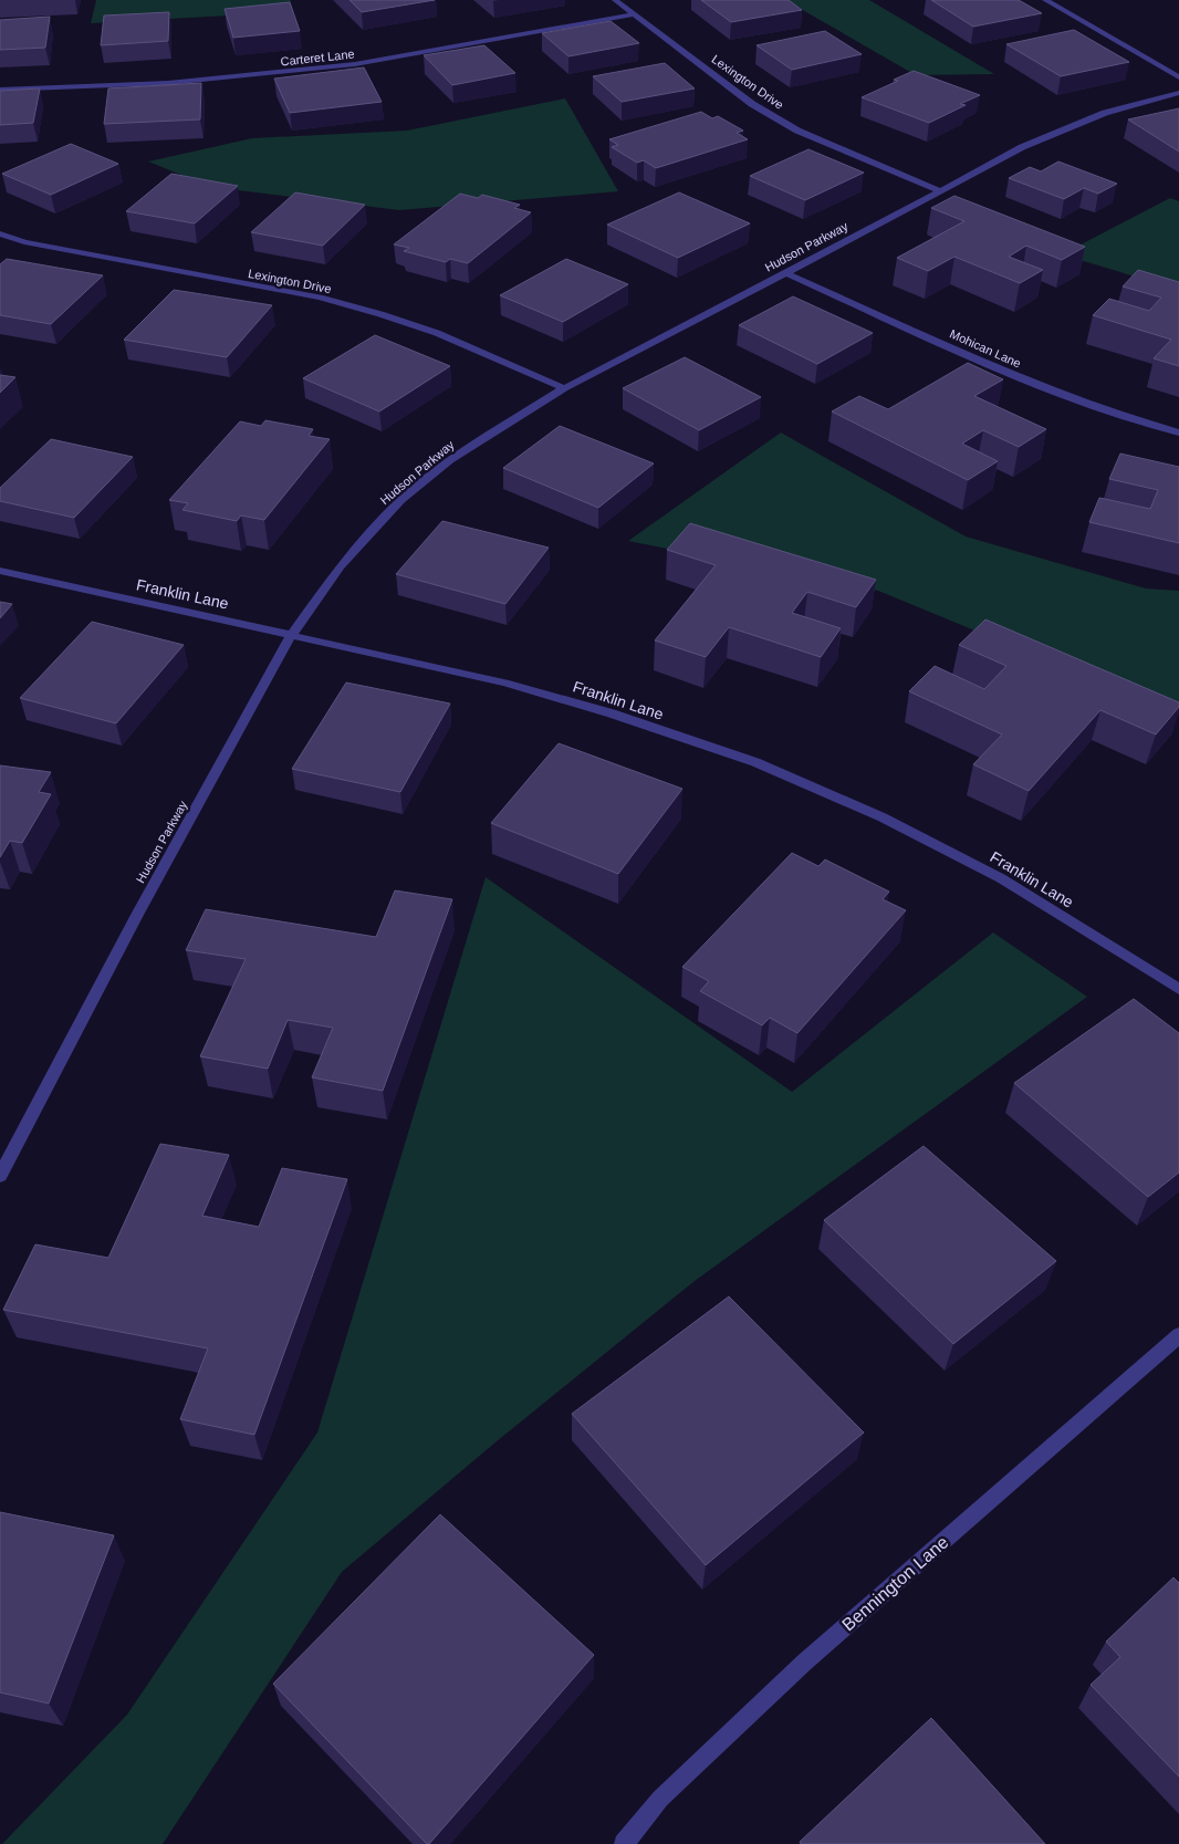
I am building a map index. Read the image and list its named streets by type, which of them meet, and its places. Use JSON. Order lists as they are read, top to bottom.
{
  "streets": {
    "street": [
      "Carteret Lane",
      "Lexington Drive",
      "Hudson Parkway",
      "Mohican Lane",
      "Franklin Lane",
      "Bennington Lane"
    ]
  },
  "crossings": [
    ["Carteret Lane", "Lexington Drive"],
    ["Lexington Drive", "Hudson Parkway"],
    ["Hudson Parkway", "Mohican Lane"],
    ["Hudson Parkway", "Franklin Lane"]
  ]
}
